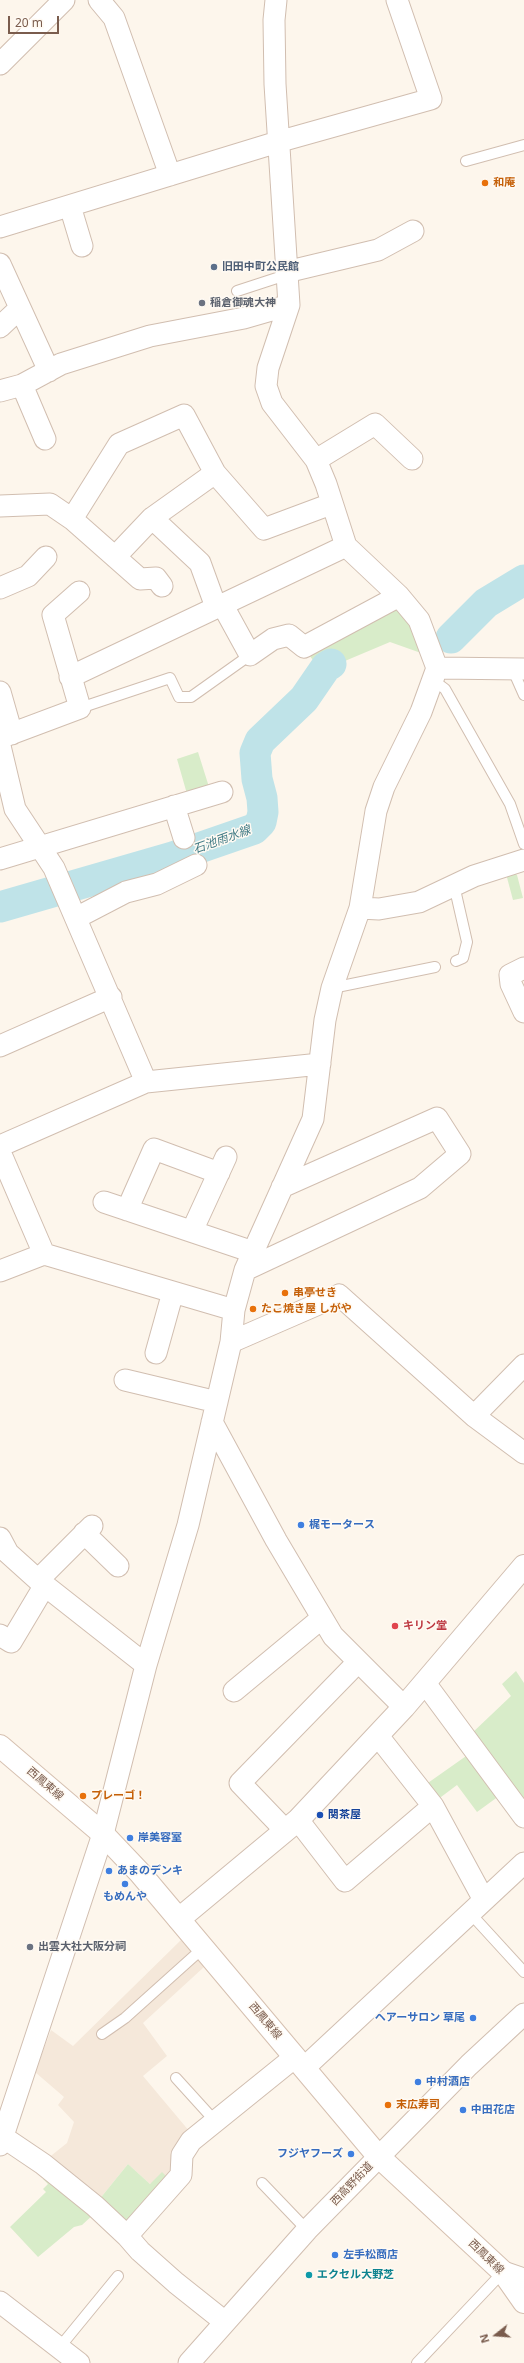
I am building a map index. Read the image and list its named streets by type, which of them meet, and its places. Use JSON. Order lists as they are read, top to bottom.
{
  "streets": {
    "main road": ["西鳳東線"],
    "street": ["西高野街道"]
  },
  "crossings": [
    ["西鳳東線", "西高野街道"]
  ],
  "water": ["石池雨水線"],
  "places": [
    "和庵",
    "旧田中町公民館",
    "稲倉御魂大神",
    "串亭せき",
    "たこ焼き屋 しがや",
    "梶モータース",
    "キリン堂",
    "プレーゴ！",
    "関茶屋",
    "岸美容室",
    "あまのデンキ",
    "もめんや",
    "出雲大社大阪分祠",
    "ヘアーサロン 草尾",
    "中村酒店",
    "末広寿司",
    "中田花店",
    "フジヤフーズ",
    "左手松商店",
    "エクセル大野芝"
  ],
  "scale_bar": "20 m",
  "north": "left"
}
